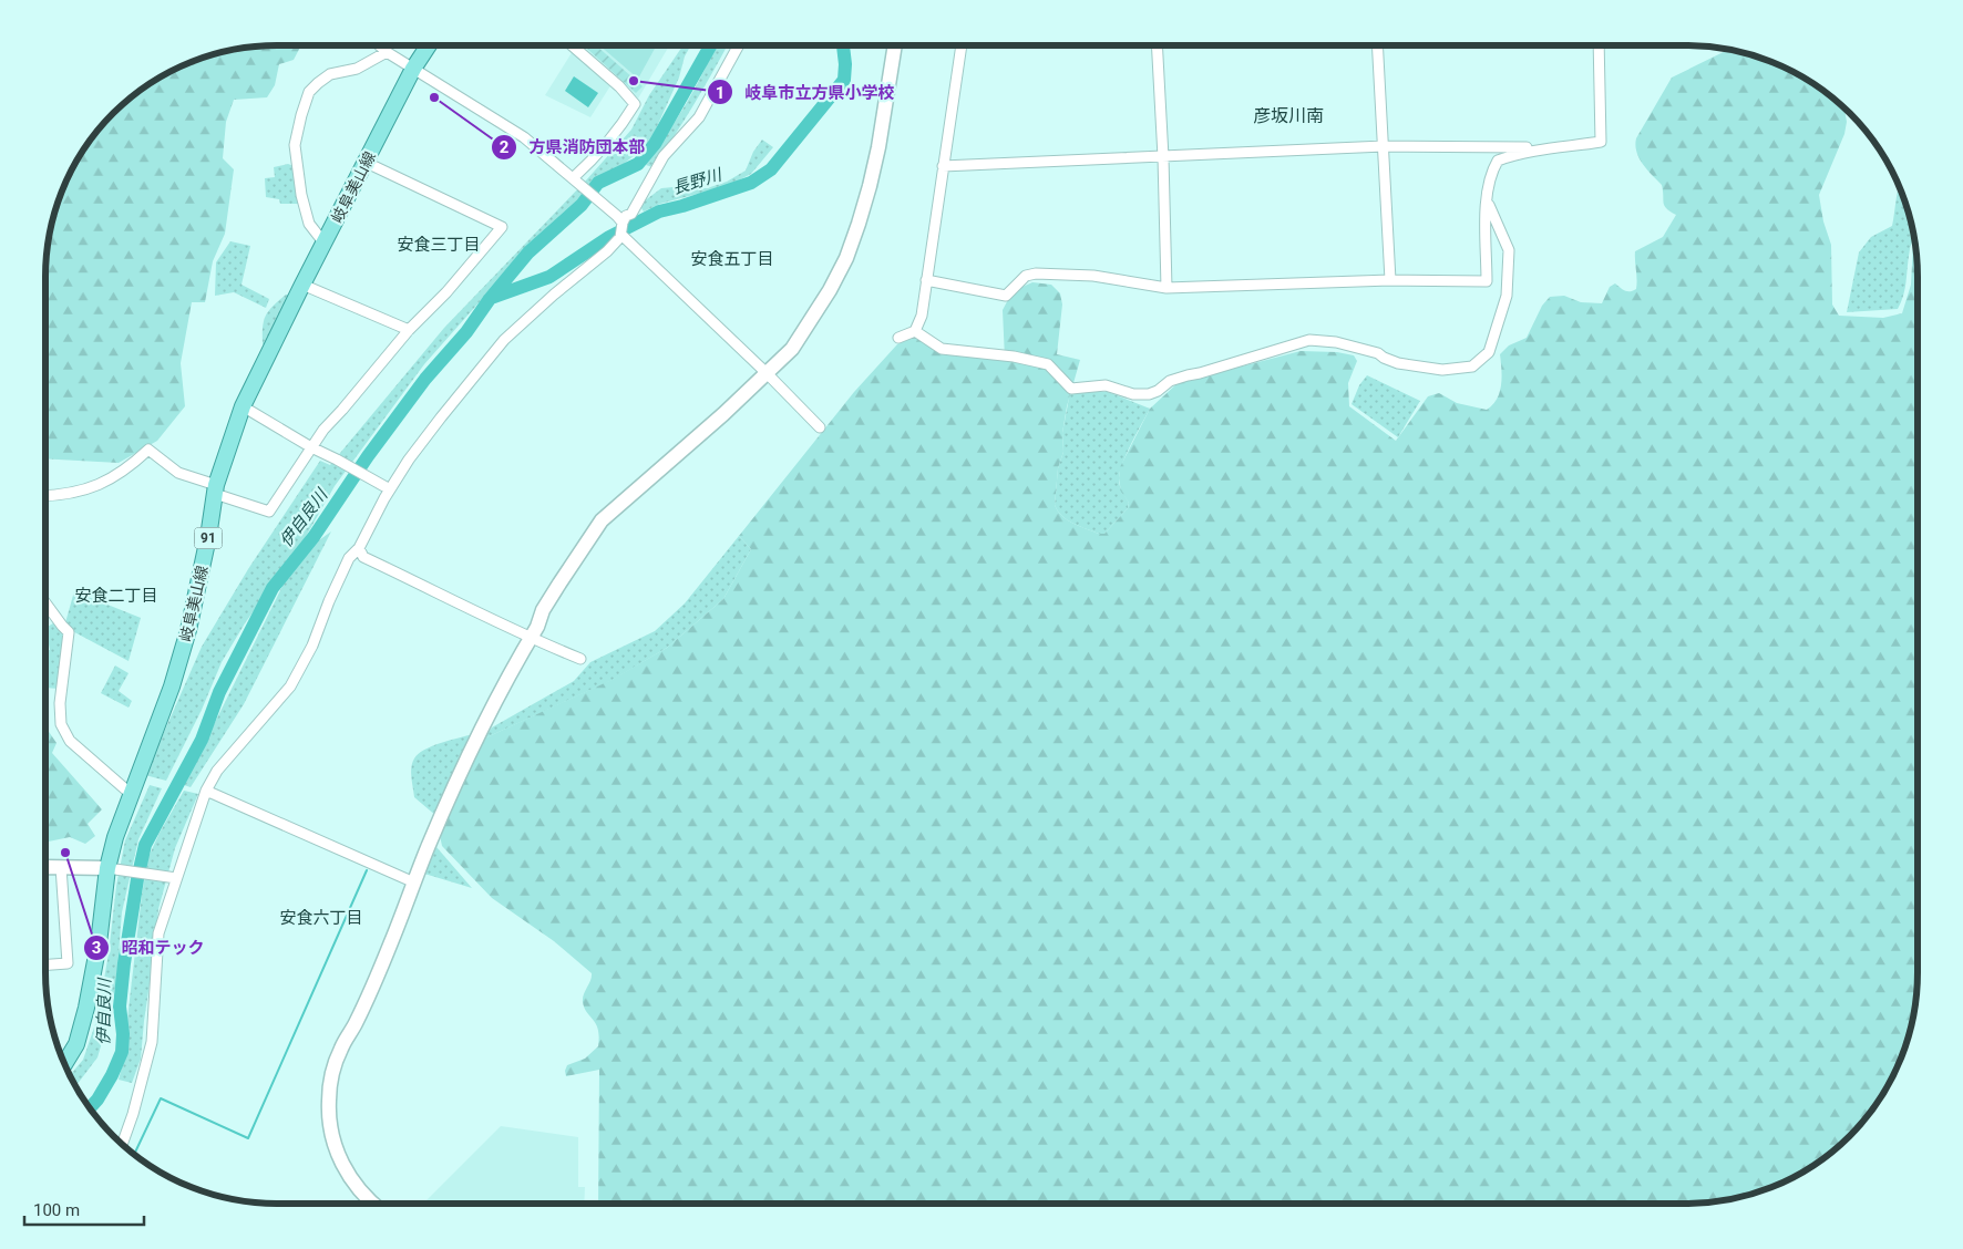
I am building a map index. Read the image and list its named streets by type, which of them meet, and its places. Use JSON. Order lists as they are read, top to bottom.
{
  "streets": {
    "main road": ["岐阜美山線", "91"]
  },
  "districts": [
    "彦坂川南",
    "安食三丁目",
    "安食五丁目",
    "安食二丁目",
    "安食六丁目"
  ],
  "water": ["長野川", "伊自良川"],
  "places": ["岐阜市立方県小学校", "方県消防団本部", "昭和テック"],
  "scale_bar": "100 m"
}
